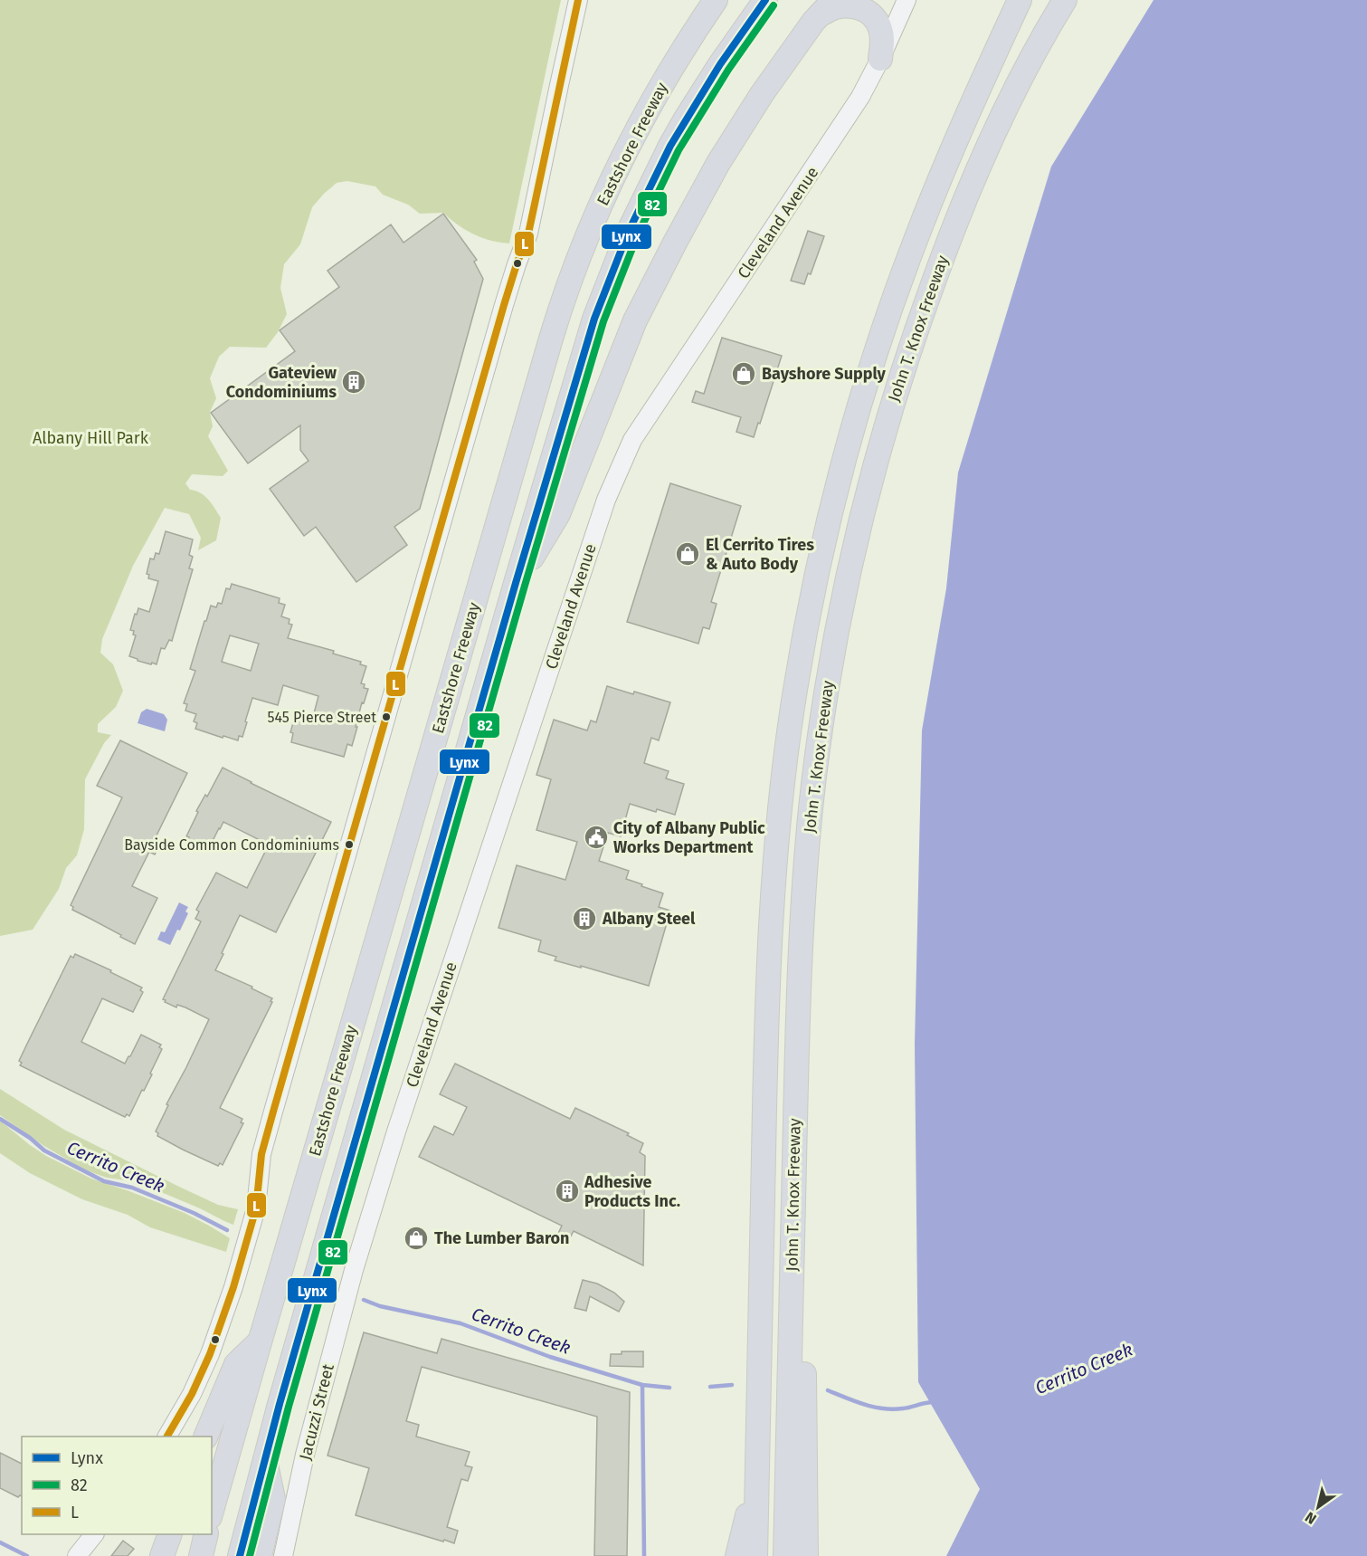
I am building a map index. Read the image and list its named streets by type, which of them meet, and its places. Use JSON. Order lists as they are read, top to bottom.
{
  "streets": {
    "highway": ["Eastshore Freeway", "John T. Knox Freeway"],
    "street": ["Cleveland Avenue", "Jacuzzi Street"]
  },
  "crossings": [
    ["Cleveland Avenue", "Jacuzzi Street"]
  ],
  "water": ["Cerrito Creek"],
  "parks": ["Albany Hill Park"],
  "places": {
    "shop": ["Bayshore Supply", "El Cerrito Tires & Auto Body", "The Lumber Baron"],
    "building": ["Gateview Condominiums", "Albany Steel", "Adhesive Products Inc."],
    "other": ["545 Pierce Street", "Bayside Common Condominiums"],
    "public building": ["City of Albany Public Works Department"]
  },
  "lines": ["transit line Lynx", "transit line L", "transit line 82"],
  "legend": ["Lynx", "82", "L"],
  "north": "bottom left"
}
